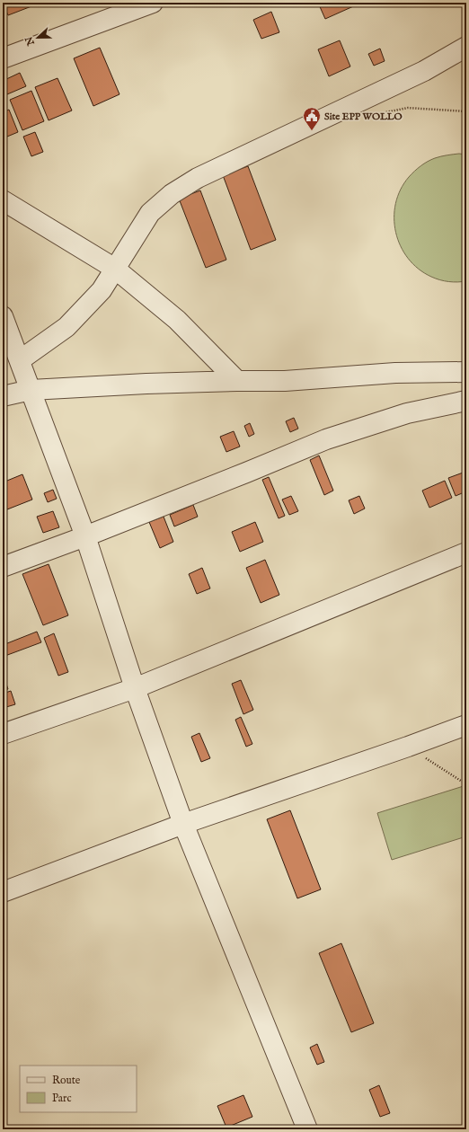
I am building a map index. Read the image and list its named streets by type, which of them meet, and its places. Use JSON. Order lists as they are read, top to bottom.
{
  "places": {
    "public building": ["Site EPP WOLLO"]
  },
  "legend": ["Route", "Parc"],
  "north": "left"
}
